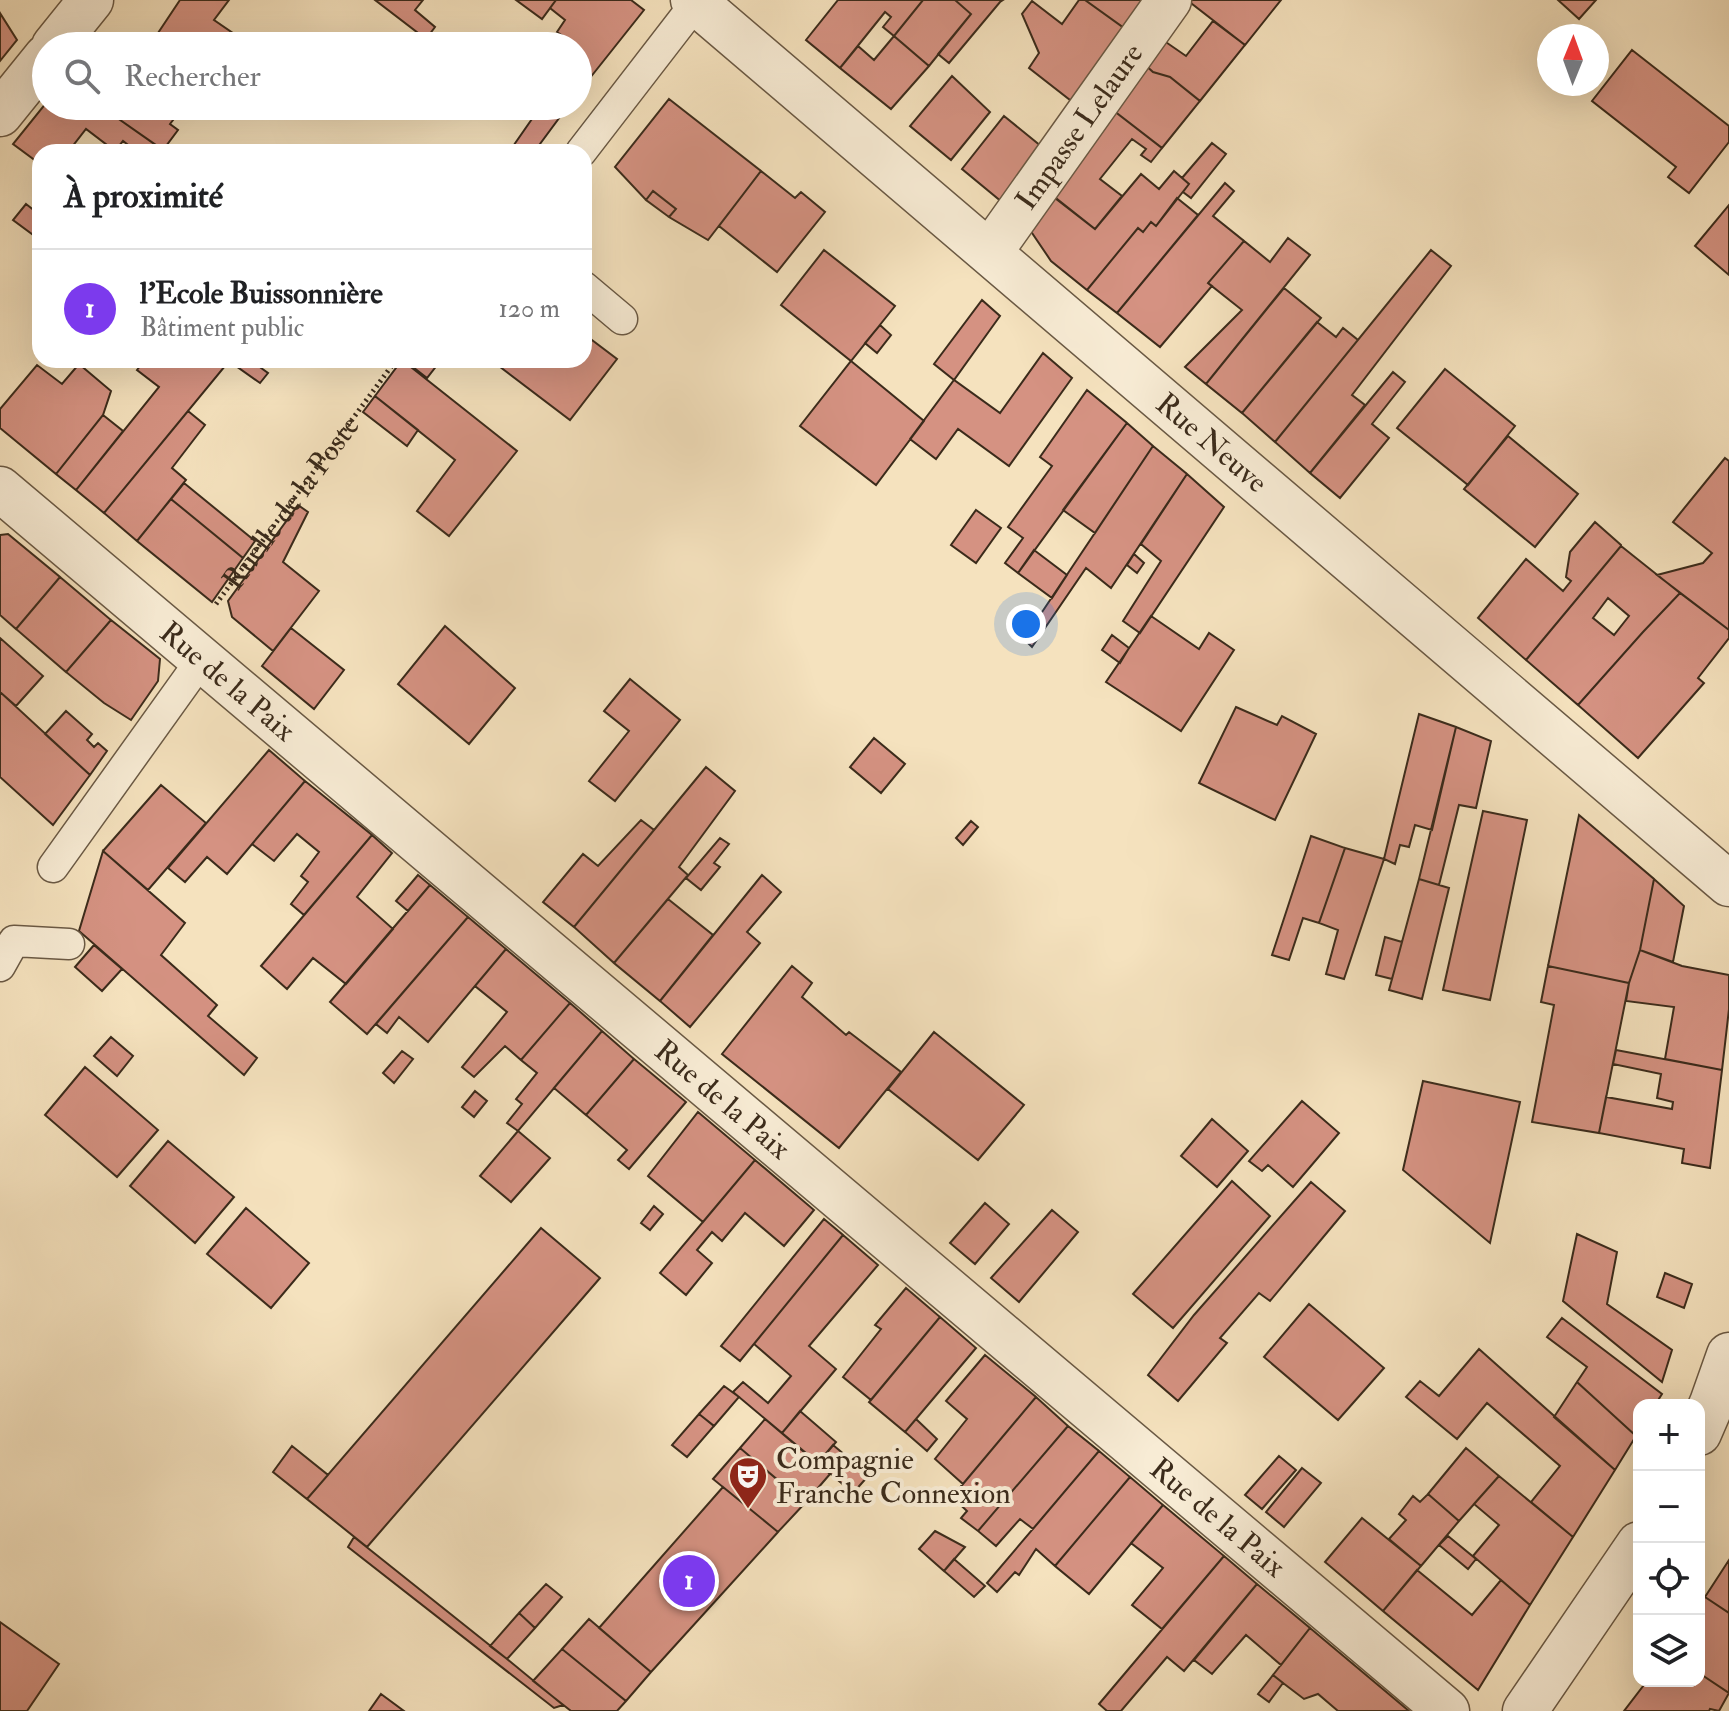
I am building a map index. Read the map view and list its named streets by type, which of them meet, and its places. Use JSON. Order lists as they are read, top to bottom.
{
  "streets": {
    "street": ["Impasse Lelaure", "Rue Neuve", "Rue de la Paix"],
    "path": ["Ruelle de la Poste"]
  },
  "crossings": [
    ["Impasse Lelaure", "Rue Neuve"],
    ["Ruelle de la Poste", "Rue de la Paix"]
  ],
  "places": {
    "theatre": ["Compagnie Franche Connexion"]
  },
  "north": "top",
  "page": {
    "search": "Rechercher",
    "heading": "À proximité",
    "list": [
      {
        "mark": "1",
        "name": "l'Ecole Buissonnière",
        "note": "Bâtiment public",
        "value": "120 m"
      }
    ],
    "map_buttons": ["+", "−"],
    "pins": "1"
  }
}
